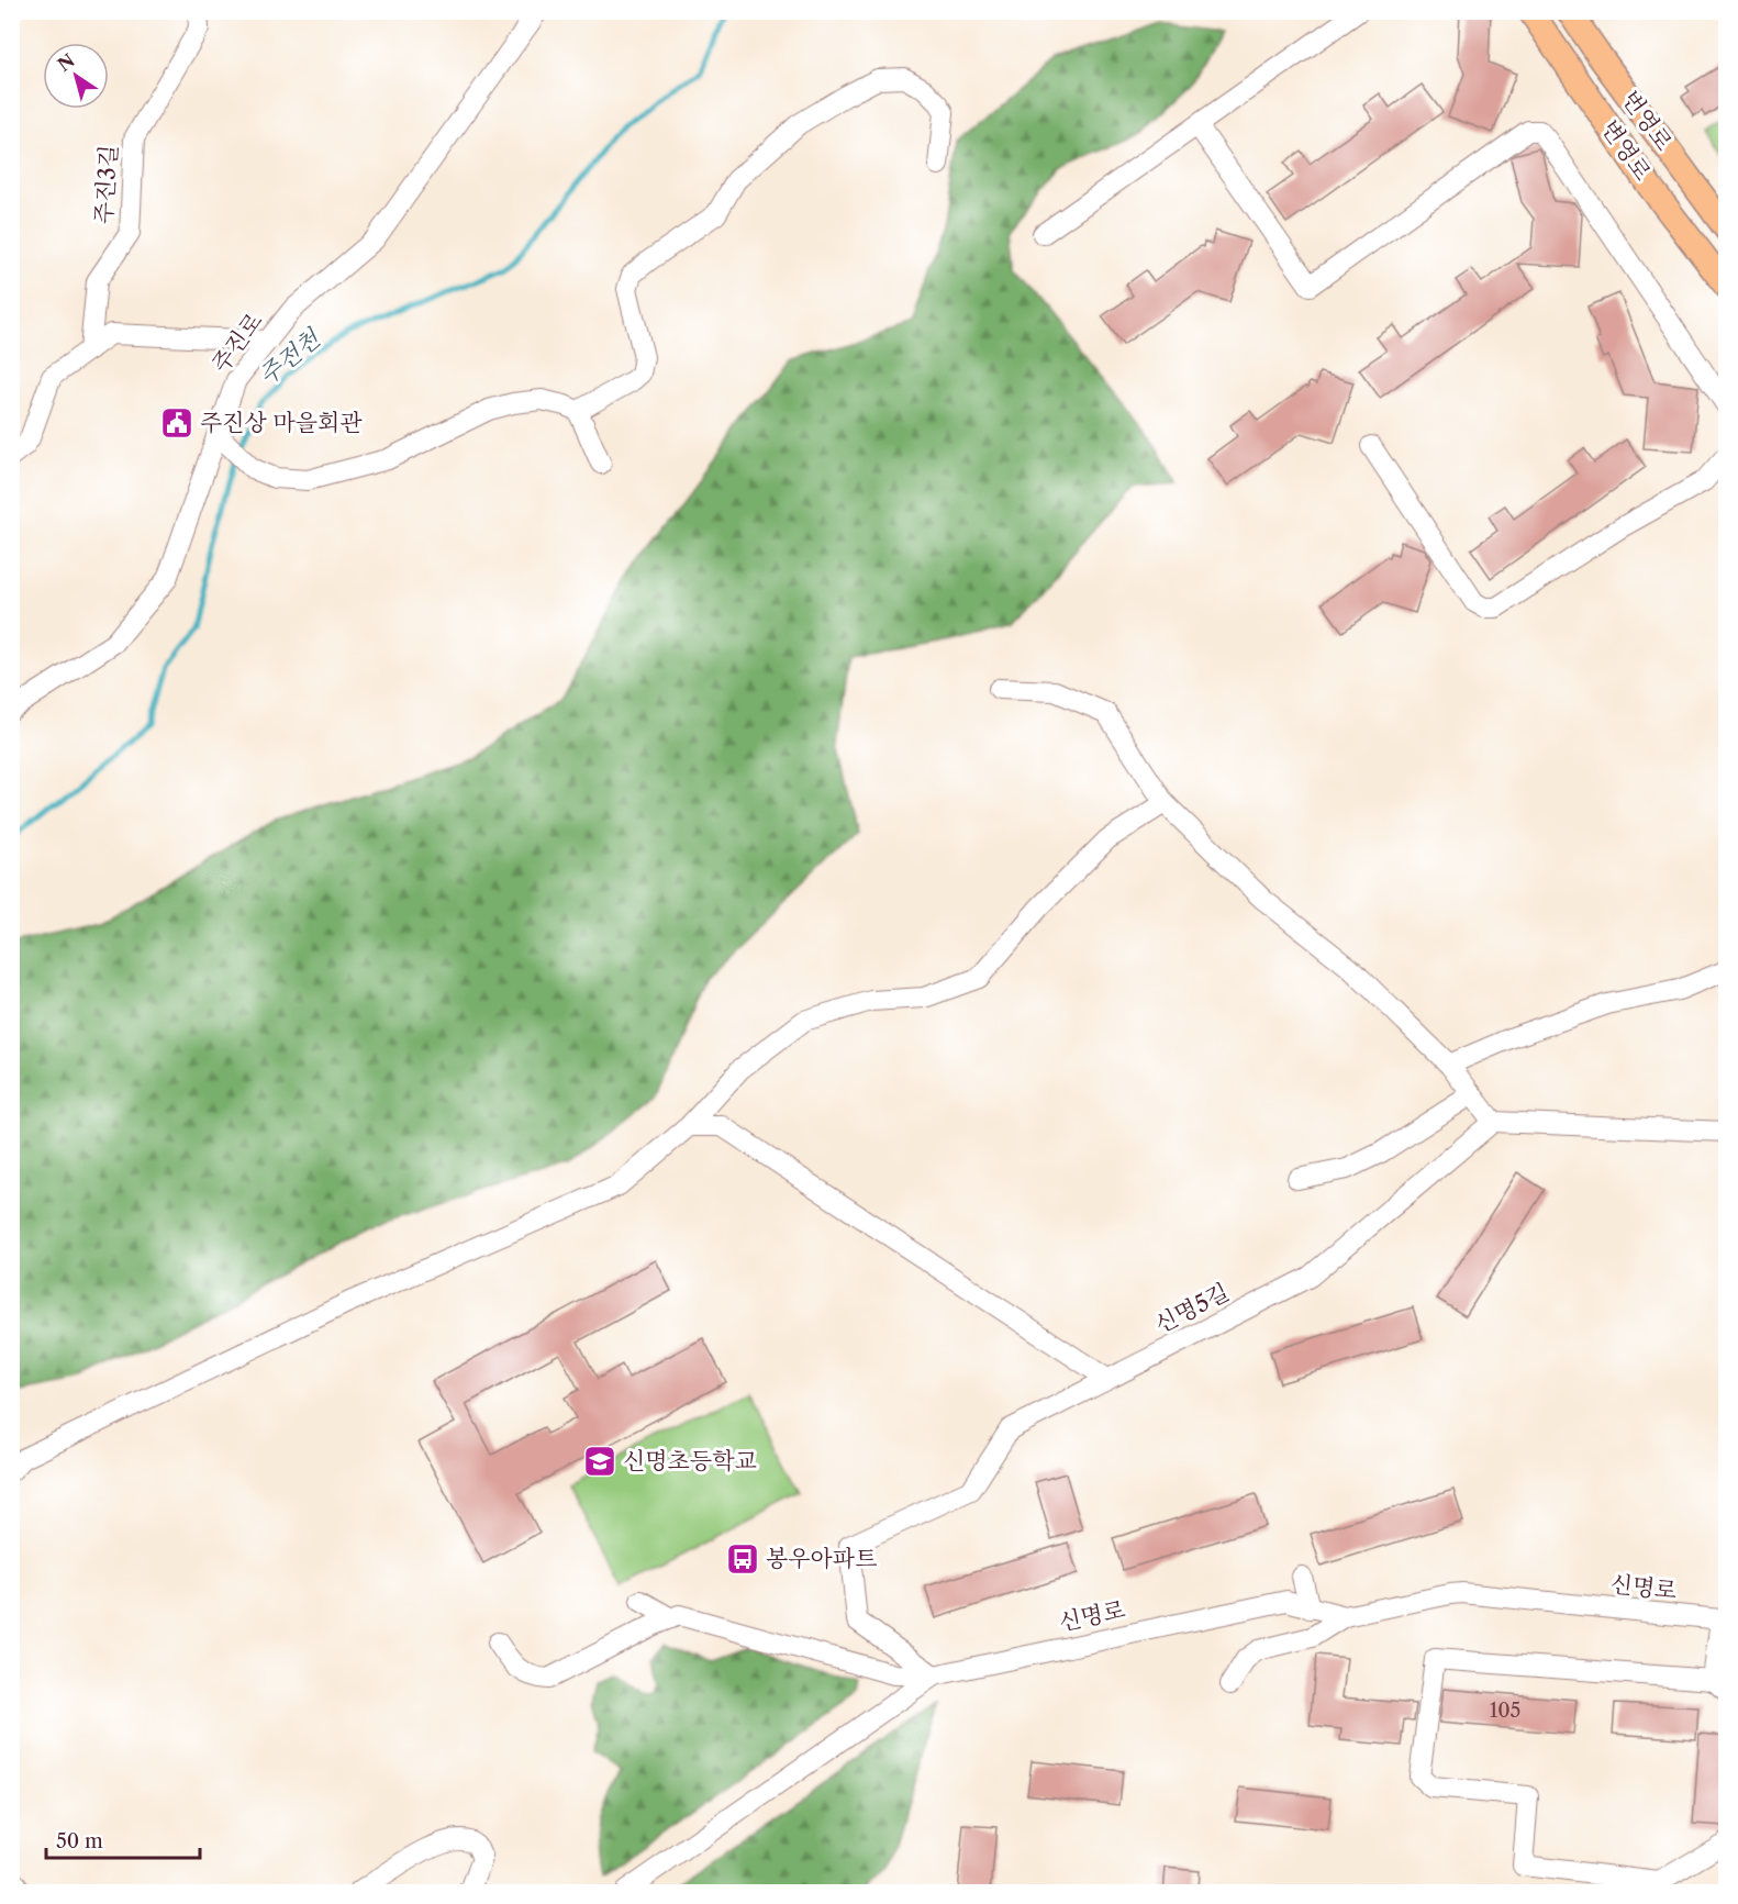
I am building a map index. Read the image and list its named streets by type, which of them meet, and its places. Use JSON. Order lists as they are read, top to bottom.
{
  "streets": {
    "main road": ["번영로", "변영로"],
    "street": [
      "주진3길",
      "주진로",
      "신명5길",
      "신명로"
    ]
  },
  "crossings": [
    ["신명5길", "신명로"]
  ],
  "water": ["주전천"],
  "places": {
    "public building": ["주진상 마을회관"],
    "school or university": ["신명초등학교"],
    "bus stop": ["봉우아파트"]
  },
  "house_numbers": ["105"],
  "scale_bar": "50 m",
  "north": "top left"
}
